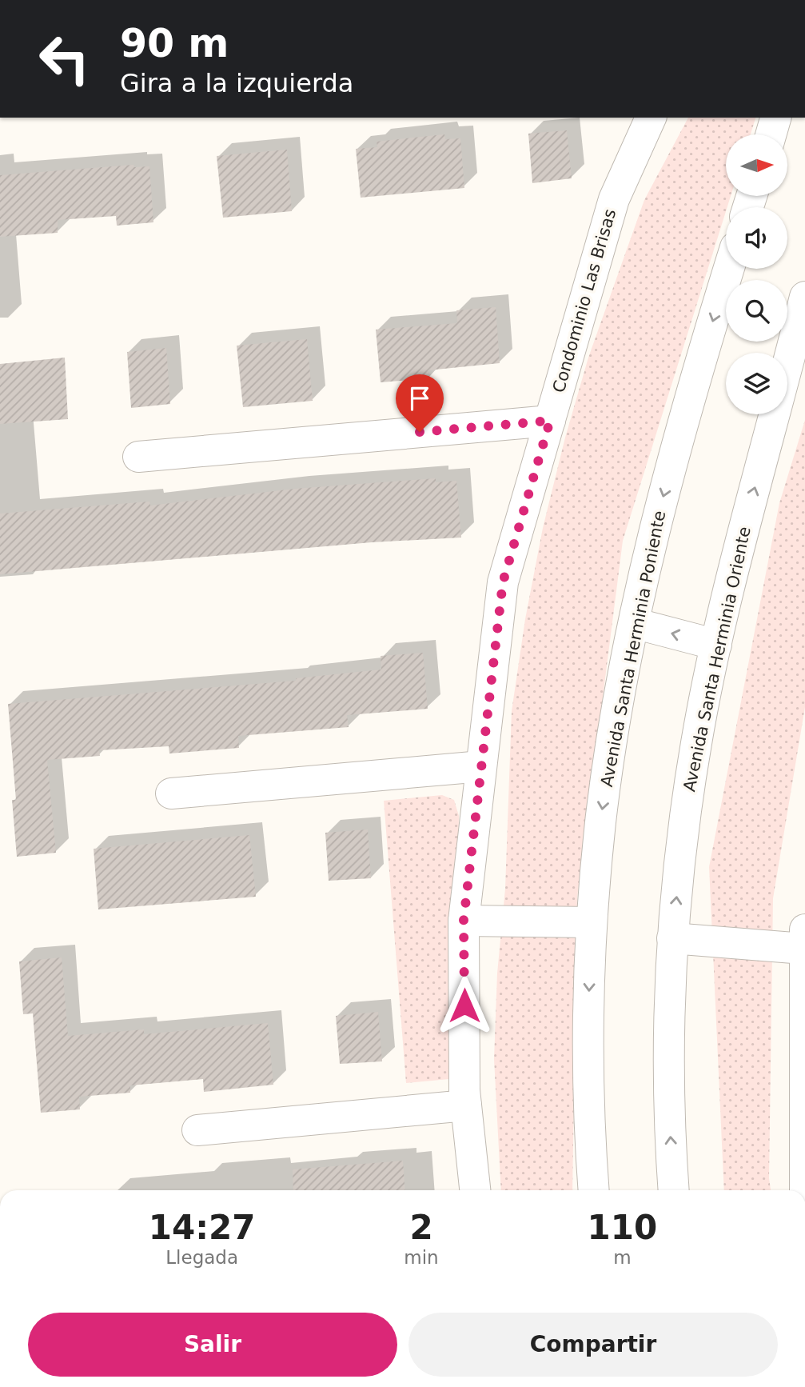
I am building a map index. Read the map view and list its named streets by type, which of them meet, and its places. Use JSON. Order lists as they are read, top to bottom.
{
  "streets": {
    "street": ["Condominio Las Brisas", "Avenida Santa Herminia Poniente", "Avenida Santa Herminia Oriente"]
  },
  "one_way": ["Avenida Santa Herminia Poniente", "Avenida Santa Herminia Oriente"],
  "north": "right",
  "page": {
    "turn": ["90 m", "Gira a la izquierda"],
    "eta": [
      "14:27",
      "Llegada",
      "2",
      "min",
      "110",
      "m"
    ],
    "buttons": ["Salir", "Compartir"]
  }
}
